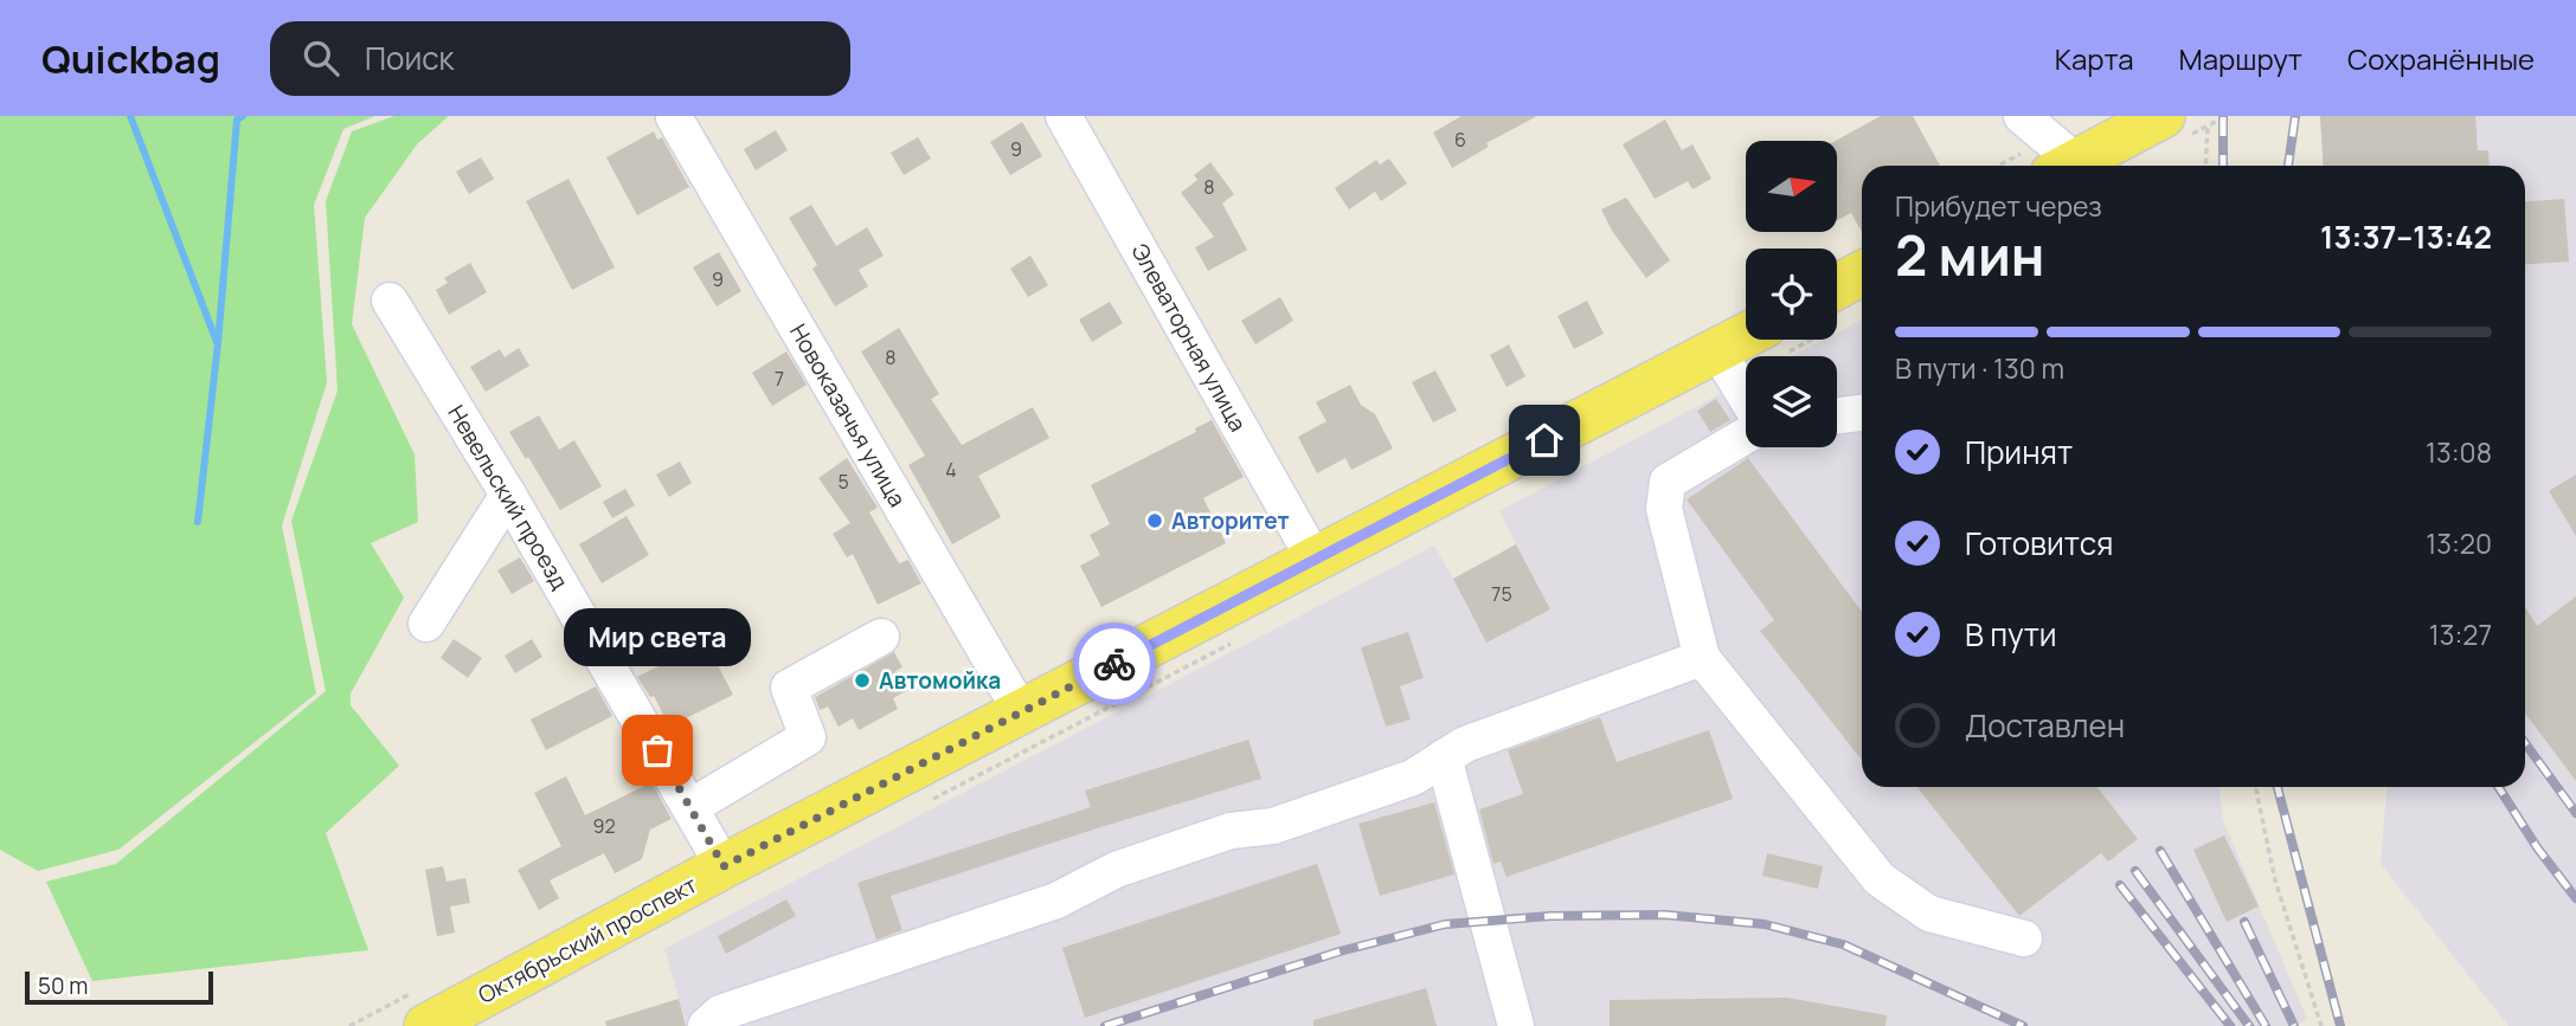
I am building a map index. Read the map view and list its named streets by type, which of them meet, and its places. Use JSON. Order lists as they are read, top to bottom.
{
  "streets": {
    "main road": ["Октябрьский проспект"],
    "street": ["Элеваторная улица", "Новоказачья улица", "Невельский проезд"]
  },
  "crossings": [
    ["Элеваторная улица", "Октябрьский проспект"],
    ["Новоказачья улица", "Октябрьский проспект"],
    ["Невельский проезд", "Октябрьский проспект"]
  ],
  "places": ["Авторитет", "Автомойка", "Мир света"],
  "house_numbers": [
    "6",
    "9",
    "8",
    "9",
    "8",
    "7",
    "4",
    "5",
    "75",
    "92"
  ],
  "scale_bar": "50 m",
  "north": "right",
  "page": {
    "header": "Quickbag",
    "search": "Поиск",
    "nav": ["Карта", "Маршрут", "Сохранённые"],
    "heading": ["2 мин", "Прибудет через", "13:37–13:42"],
    "bar": "В пути · 130 m",
    "list": [
      ["Принят", "13:08"],
      ["Готовится", "13:20"],
      ["В пути", "13:27"],
      "Доставлен"
    ],
    "bubble": "Мир света",
    "scale": "50 m"
  }
}
